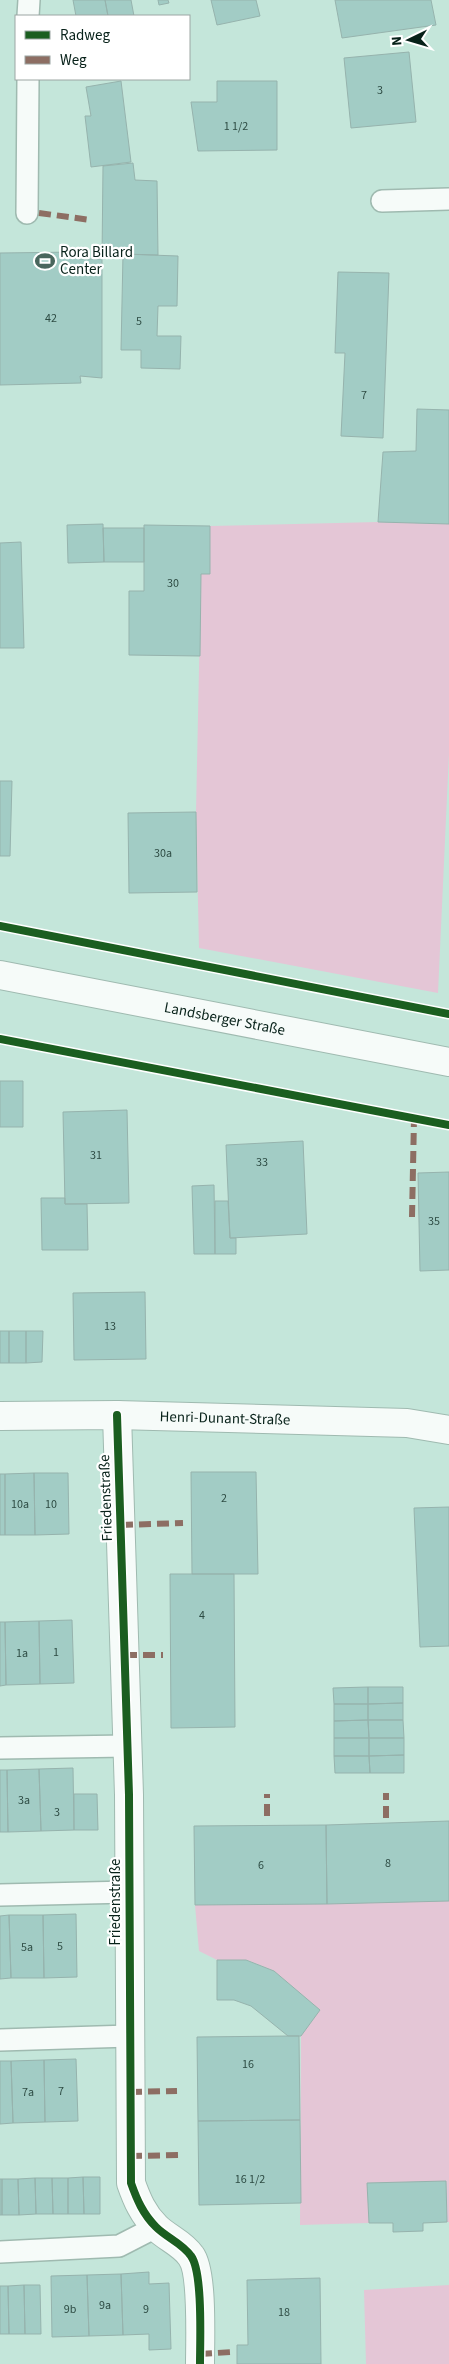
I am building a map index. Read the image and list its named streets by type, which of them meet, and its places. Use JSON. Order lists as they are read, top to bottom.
{
  "streets": {
    "street": ["Landsberger Straße", "Henri-Dunant-Straße", "Friedenstraße"]
  },
  "crossings": [
    ["Henri-Dunant-Straße", "Friedenstraße"]
  ],
  "places": {
    "sports": ["Rora Billard Center"]
  },
  "house_numbers": [
    "3",
    "1 1/2",
    "42",
    "5",
    "7",
    "30",
    "30a",
    "31",
    "33",
    "35",
    "13",
    "2",
    "10a",
    "10",
    "4",
    "1",
    "1a",
    "3a",
    "3",
    "8",
    "6",
    "5",
    "5a",
    "16",
    "7",
    "7a",
    "16 1/2",
    "9a",
    "9b",
    "9",
    "18"
  ],
  "legend": ["Radweg", "Weg"],
  "north": "left"
}
